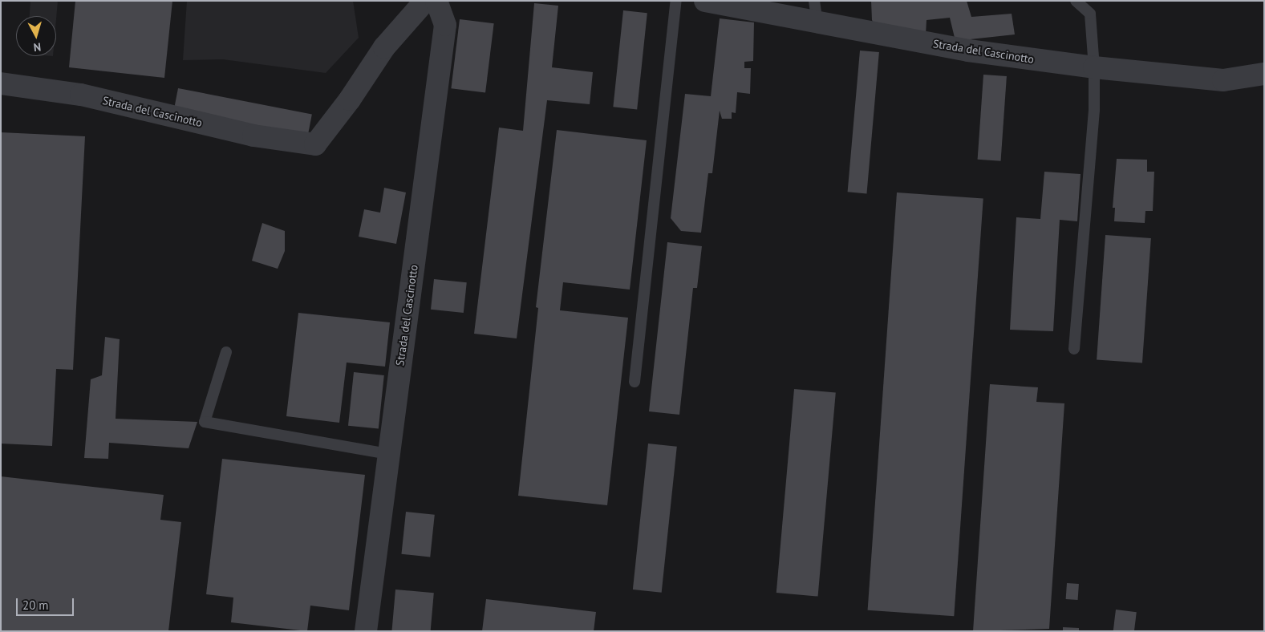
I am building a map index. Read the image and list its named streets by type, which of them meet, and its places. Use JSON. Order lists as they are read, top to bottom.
{
  "streets": {
    "street": ["Strada del Cascinotto"]
  },
  "scale_bar": "20 m",
  "north": "bottom"
}
